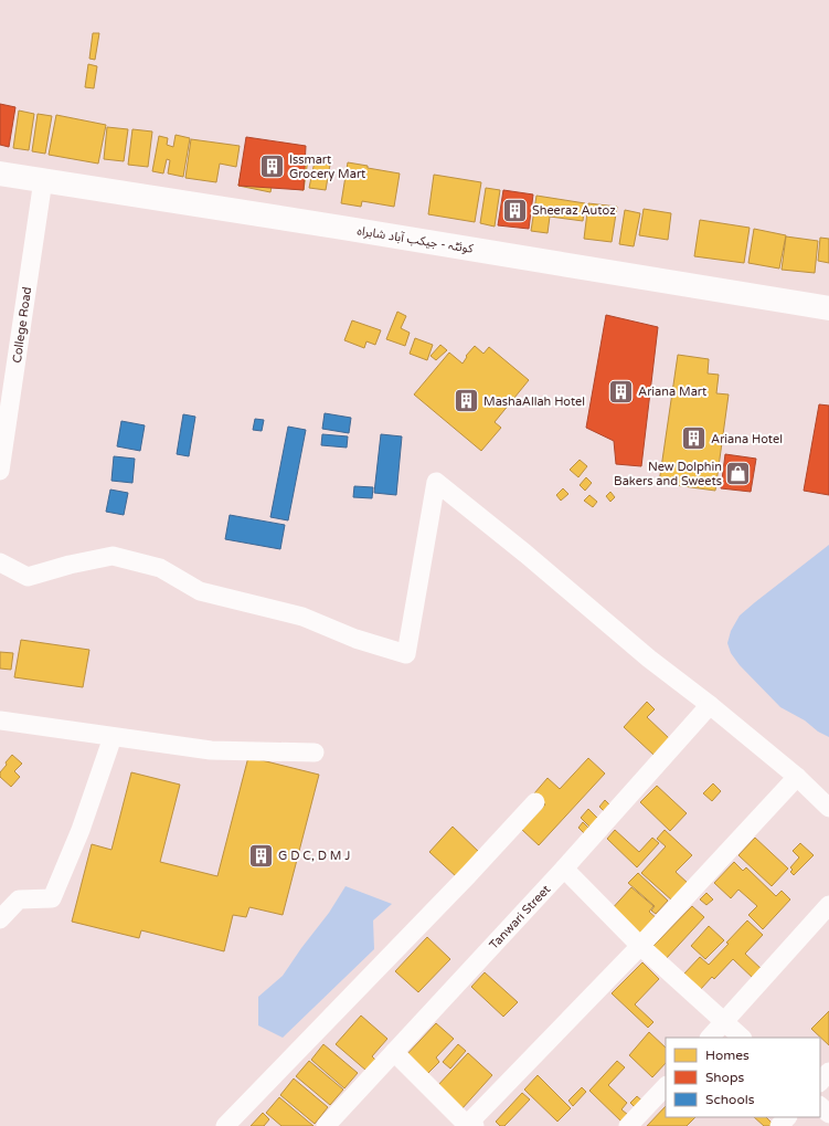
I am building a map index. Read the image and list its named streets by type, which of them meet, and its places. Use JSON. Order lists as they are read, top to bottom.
{
  "streets": {
    "highway": ["کوئٹہ - جیکب آباد شاہراہ"],
    "street": ["College Road", "Tanwari Street"]
  },
  "crossings": [
    ["کوئٹہ - جیکب آباد شاہراہ", "College Road"]
  ],
  "places": {
    "building": [
      "Issmart Grocery Mart",
      "Sheeraz Autoz",
      "Ariana Mart",
      "MashaAllah Hotel",
      "Ariana Hotel",
      "G D C, D M J"
    ],
    "shop": ["New Dolphin Bakers and Sweets"]
  },
  "legend": ["Homes", "Shops", "Schools"]
}
